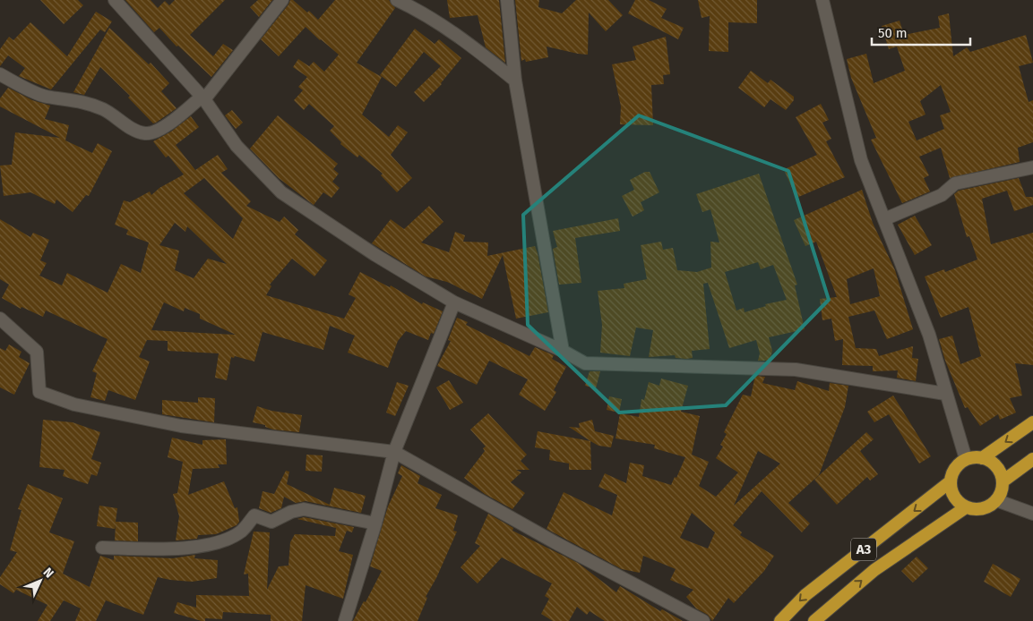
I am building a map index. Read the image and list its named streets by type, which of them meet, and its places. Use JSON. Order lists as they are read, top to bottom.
{
  "streets": {
    "highway": ["A3"]
  },
  "scale_bar": "50 m",
  "north": "top right"
}
